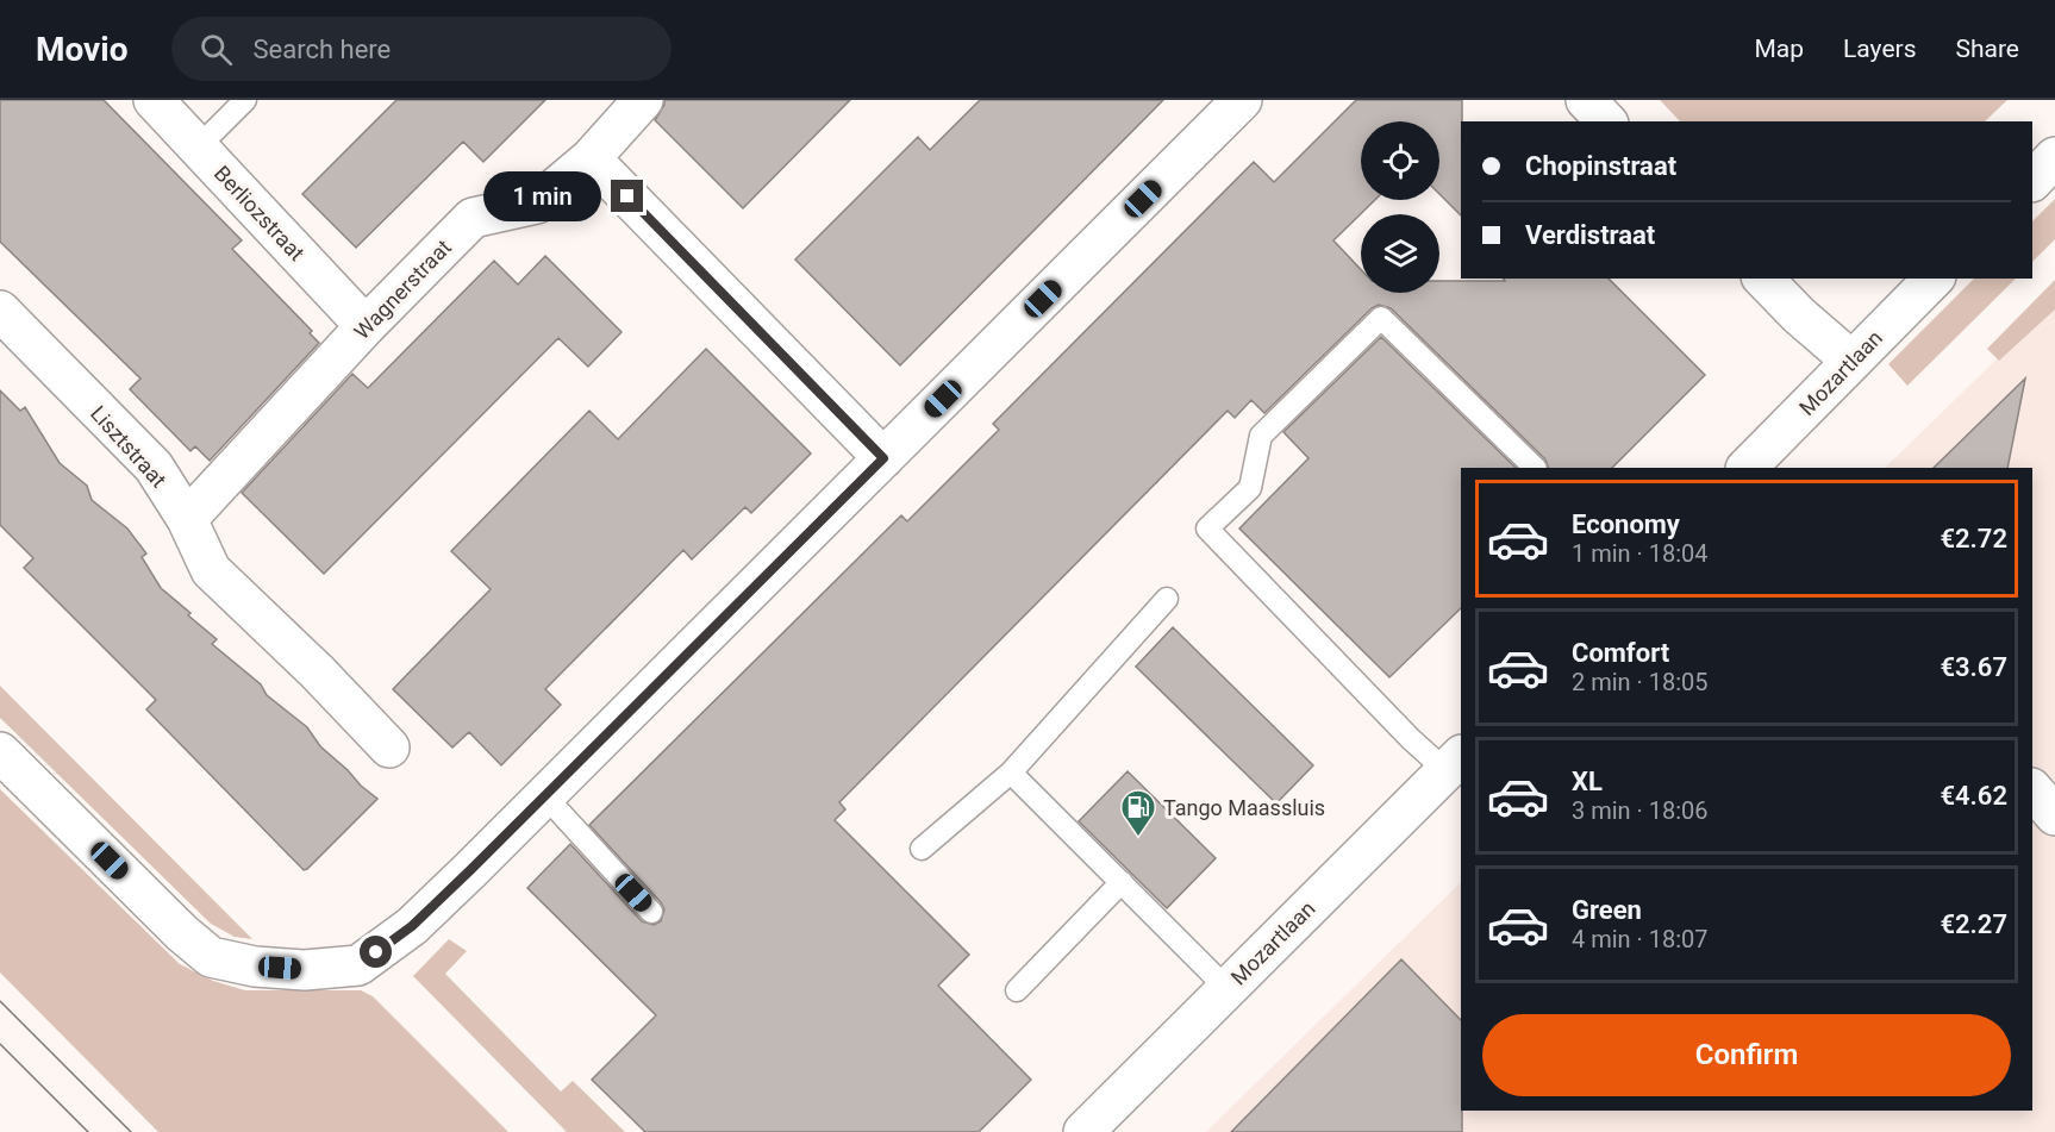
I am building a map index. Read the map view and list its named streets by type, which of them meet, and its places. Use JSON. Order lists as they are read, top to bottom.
{
  "streets": {
    "street": [
      "Berliozstraat",
      "Wagnerstraat",
      "Mozartlaan",
      "Lisztstraat"
    ]
  },
  "crossings": [
    ["Berliozstraat", "Wagnerstraat"],
    ["Wagnerstraat", "Lisztstraat"]
  ],
  "places": {
    "fuel station": ["Tango Maassluis"]
  },
  "page": {
    "header": "Movio",
    "search": "Search here",
    "nav": ["Map", "Layers", "Share"],
    "banner": ["Chopinstraat", "Verdistraat"],
    "bubble": "1 min",
    "list": [
      {
        "name": "Economy",
        "note": "1 min · 18:04",
        "value": "€2.72"
      },
      {
        "name": "Comfort",
        "note": "2 min · 18:05",
        "value": "€3.67"
      },
      {
        "name": "XL",
        "note": "3 min · 18:06",
        "value": "€4.62"
      },
      {
        "name": "Green",
        "note": "4 min · 18:07",
        "value": "€2.27"
      }
    ],
    "buttons": "Confirm"
  }
}
